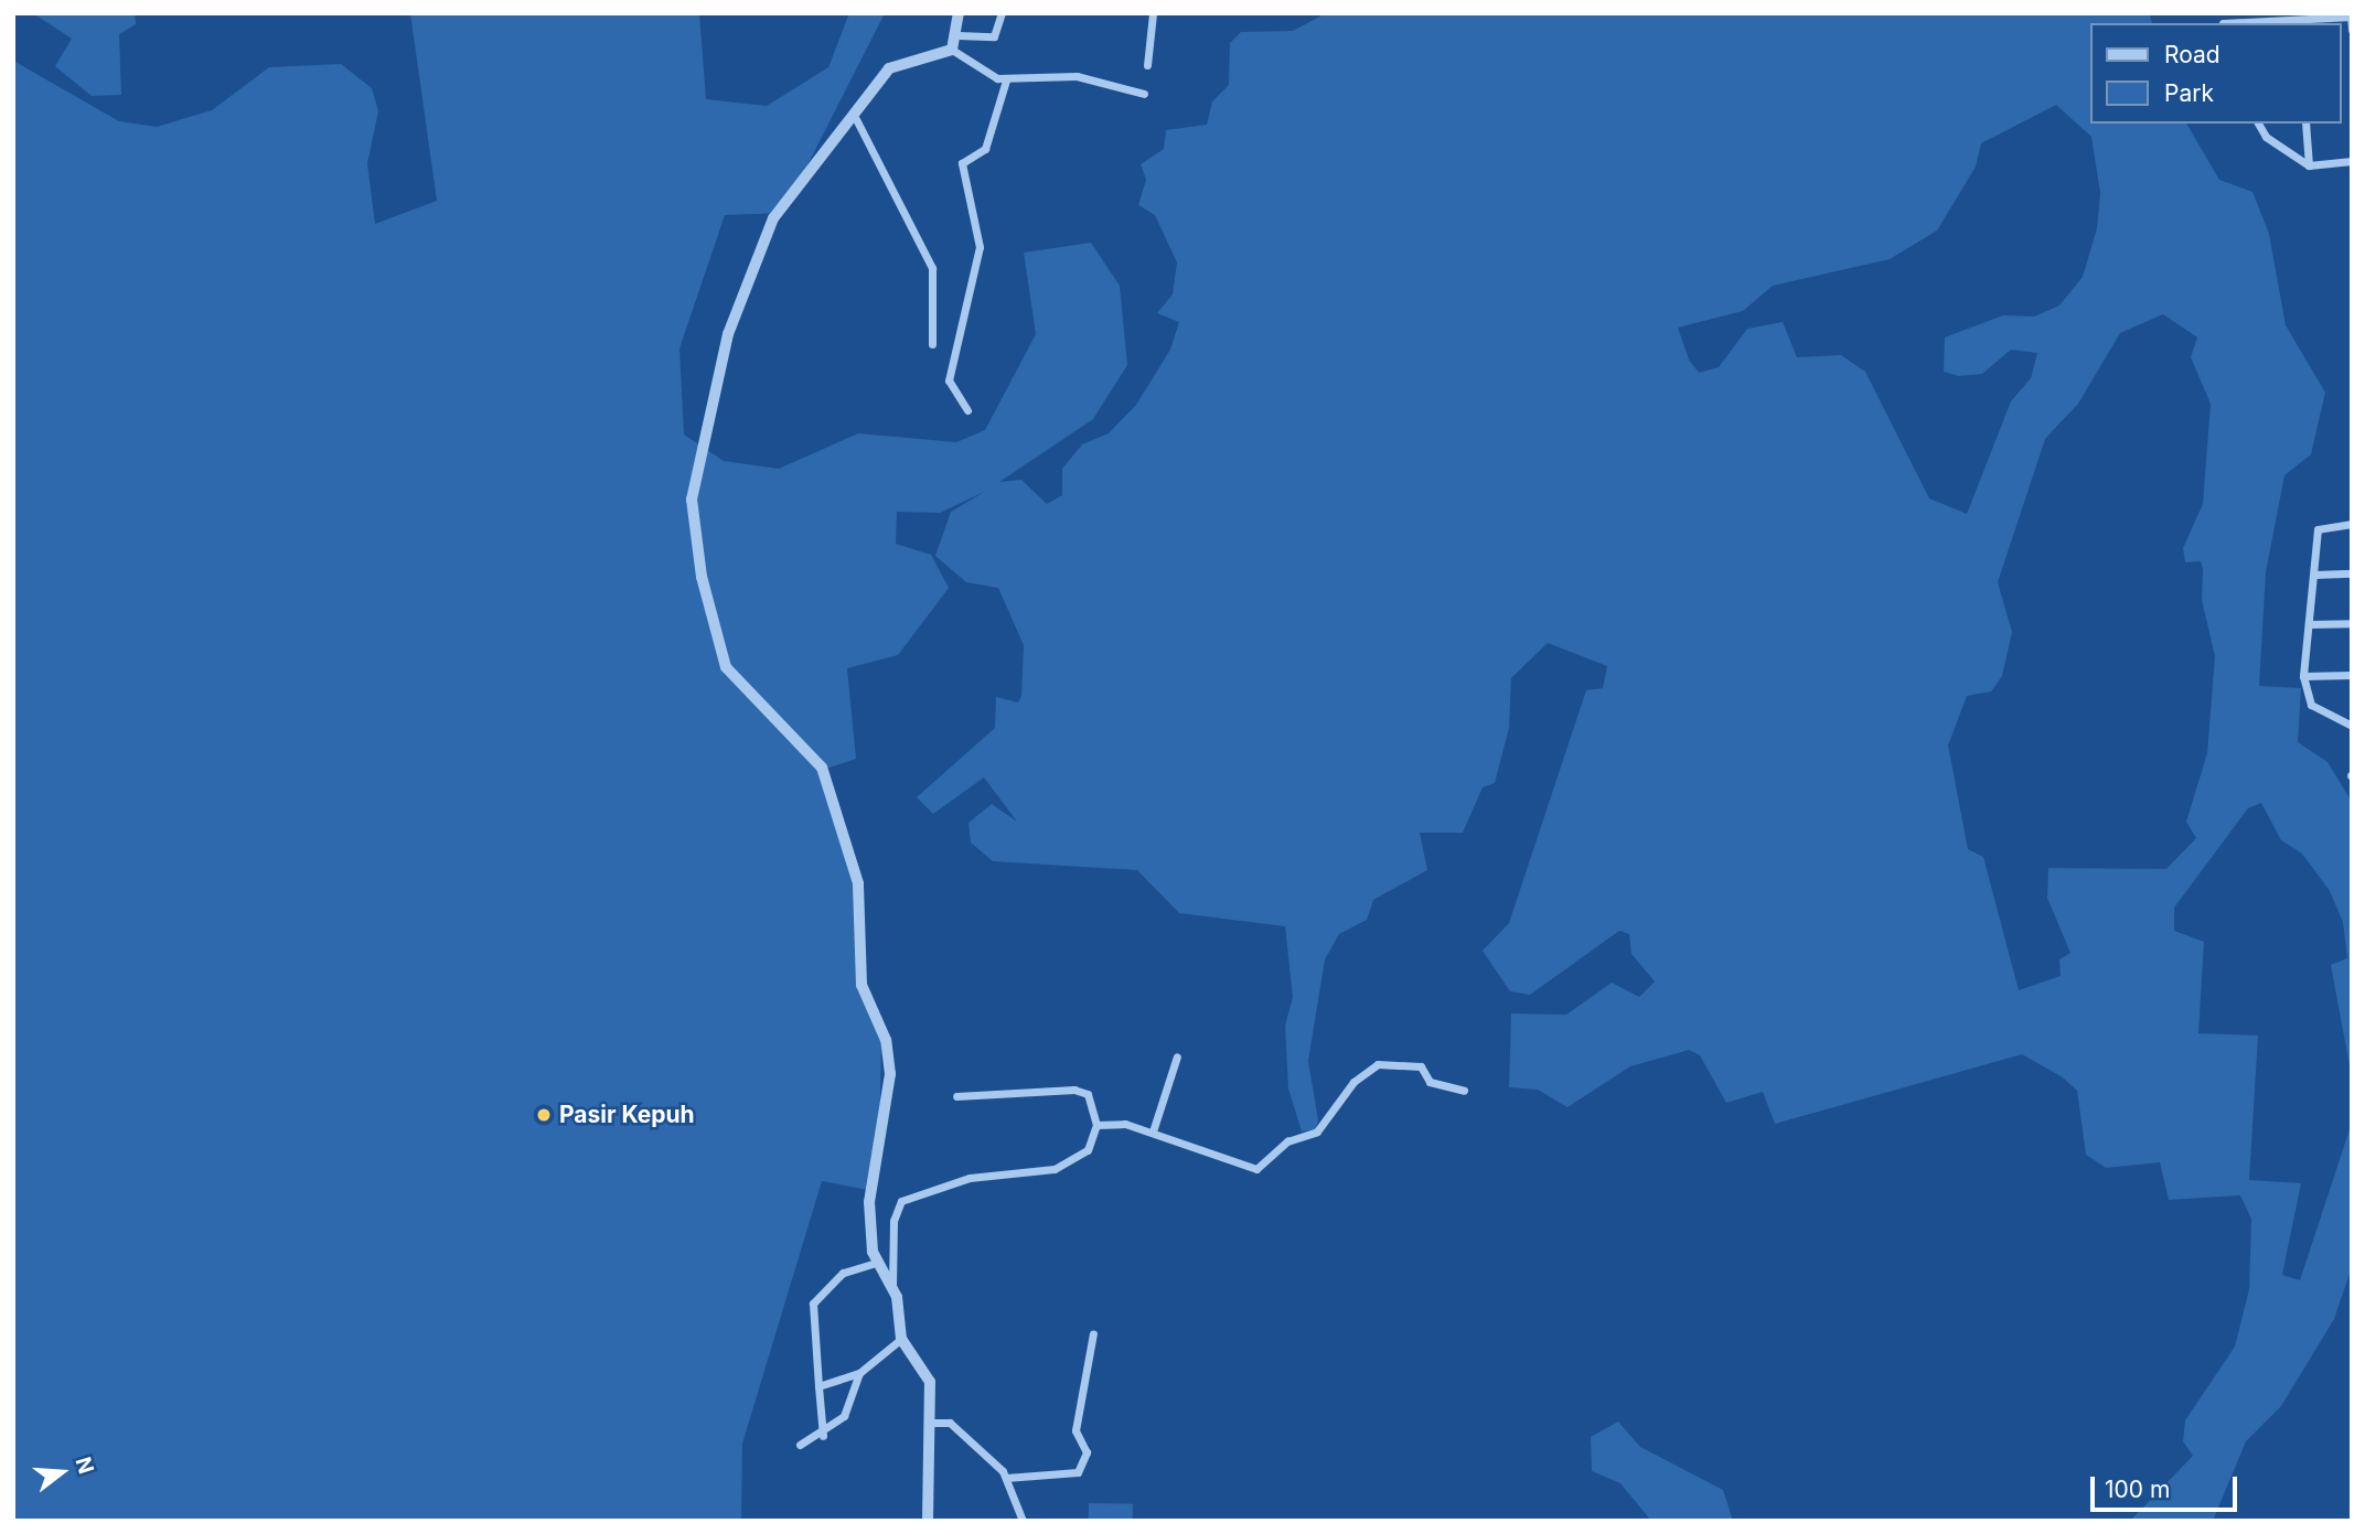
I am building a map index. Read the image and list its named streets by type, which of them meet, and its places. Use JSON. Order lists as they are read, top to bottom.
{
  "places": ["Pasir Kepuh"],
  "legend": ["Road", "Park"],
  "scale_bar": "100 m",
  "north": "right"
}
